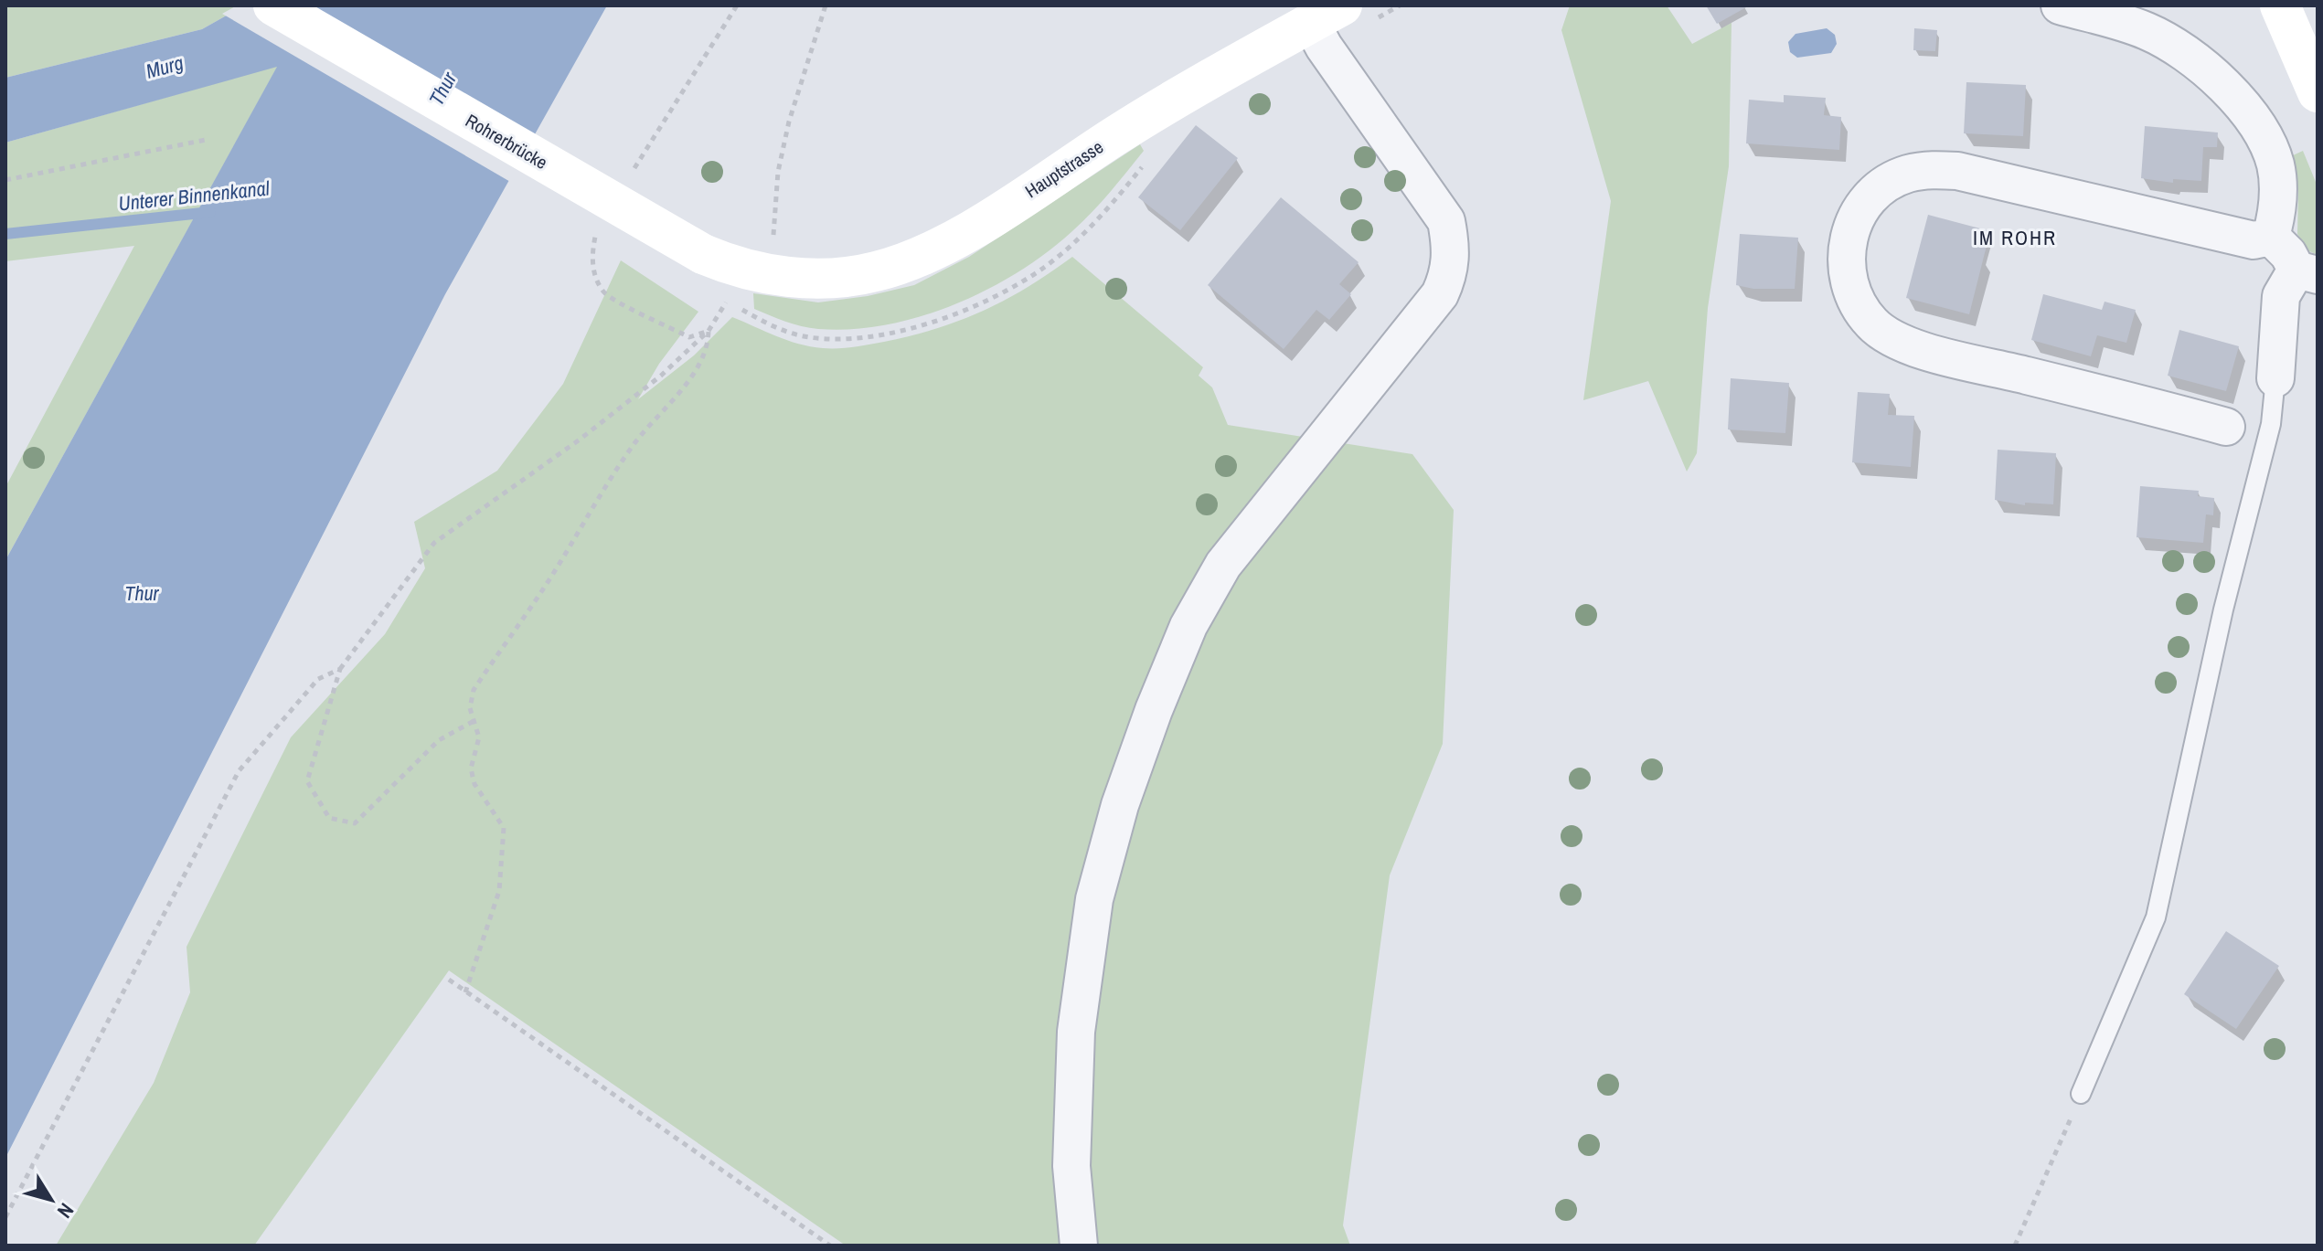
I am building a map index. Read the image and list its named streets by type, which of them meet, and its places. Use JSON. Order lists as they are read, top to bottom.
{
  "streets": {
    "main road": ["Rohrerbrücke", "Hauptstrasse"]
  },
  "crossings": [
    ["Rohrerbrücke", "Hauptstrasse"]
  ],
  "districts": ["IM ROHR"],
  "water": ["Murg", "Thur", "Unterer Binnenkanal"],
  "north": "bottom right"
}
